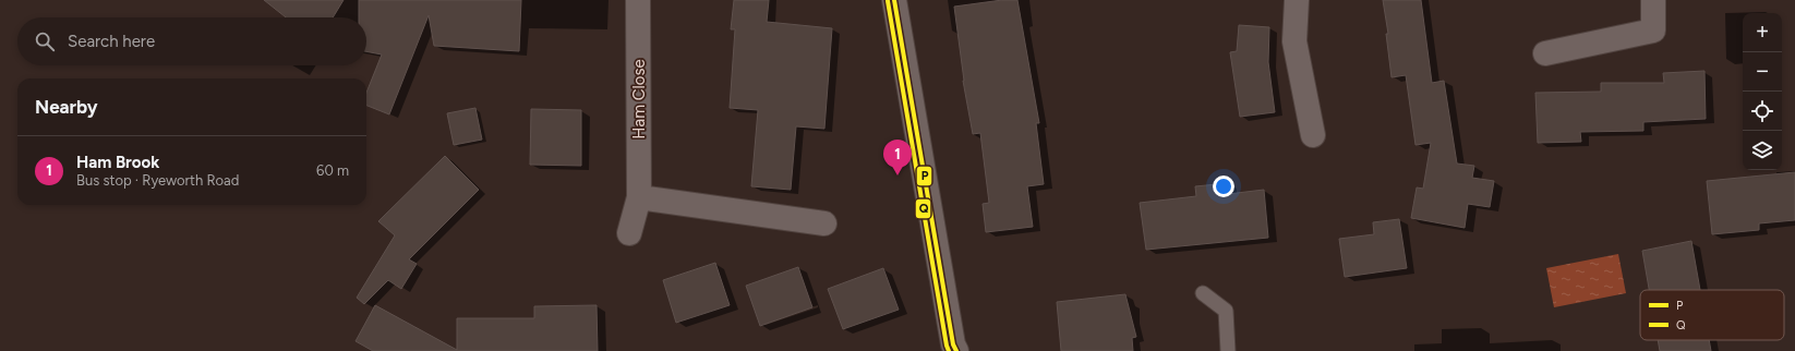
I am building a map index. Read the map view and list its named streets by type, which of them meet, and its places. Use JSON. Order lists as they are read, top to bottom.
{
  "streets": {
    "street": ["Ham Close"]
  },
  "lines": ["transit line P", "transit line Q"],
  "legend": ["P", "Q"],
  "page": {
    "map_buttons": ["+", "−"],
    "search": "Search here",
    "heading": "Nearby",
    "list": [
      {
        "mark": "1",
        "name": "Ham Brook",
        "note": "Bus stop · Ryeworth Road",
        "value": "60 m"
      }
    ],
    "pins": "1"
  }
}
